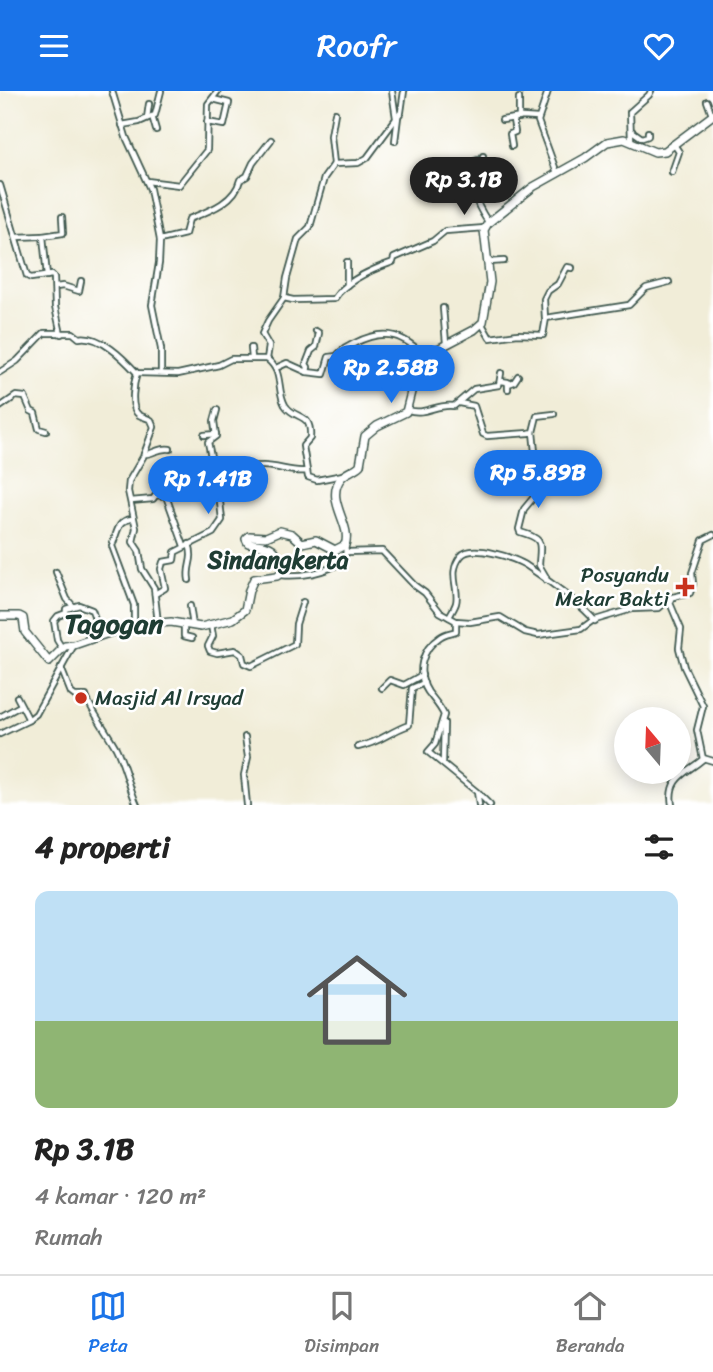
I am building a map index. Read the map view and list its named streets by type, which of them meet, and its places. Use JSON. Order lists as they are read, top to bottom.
{
  "districts": ["Sindangkerta", "Tagogan"],
  "places": {
    "health": ["Posyandu Mekar Bakti"],
    "other": ["Masjid Al Irsyad"]
  },
  "north": "top",
  "page": {
    "header": "Roofr",
    "price": [
      "Rp 3.1B",
      "Rp 2.58B",
      "Rp 5.89B",
      "Rp 1.41B"
    ],
    "heading": "4 properti",
    "list": [
      {
        "name": "Rp 3.1B",
        "note": "4 kamar · 120 m² · Rumah"
      }
    ],
    "tabs": ["Peta", "Disimpan", "Beranda"]
  }
}
